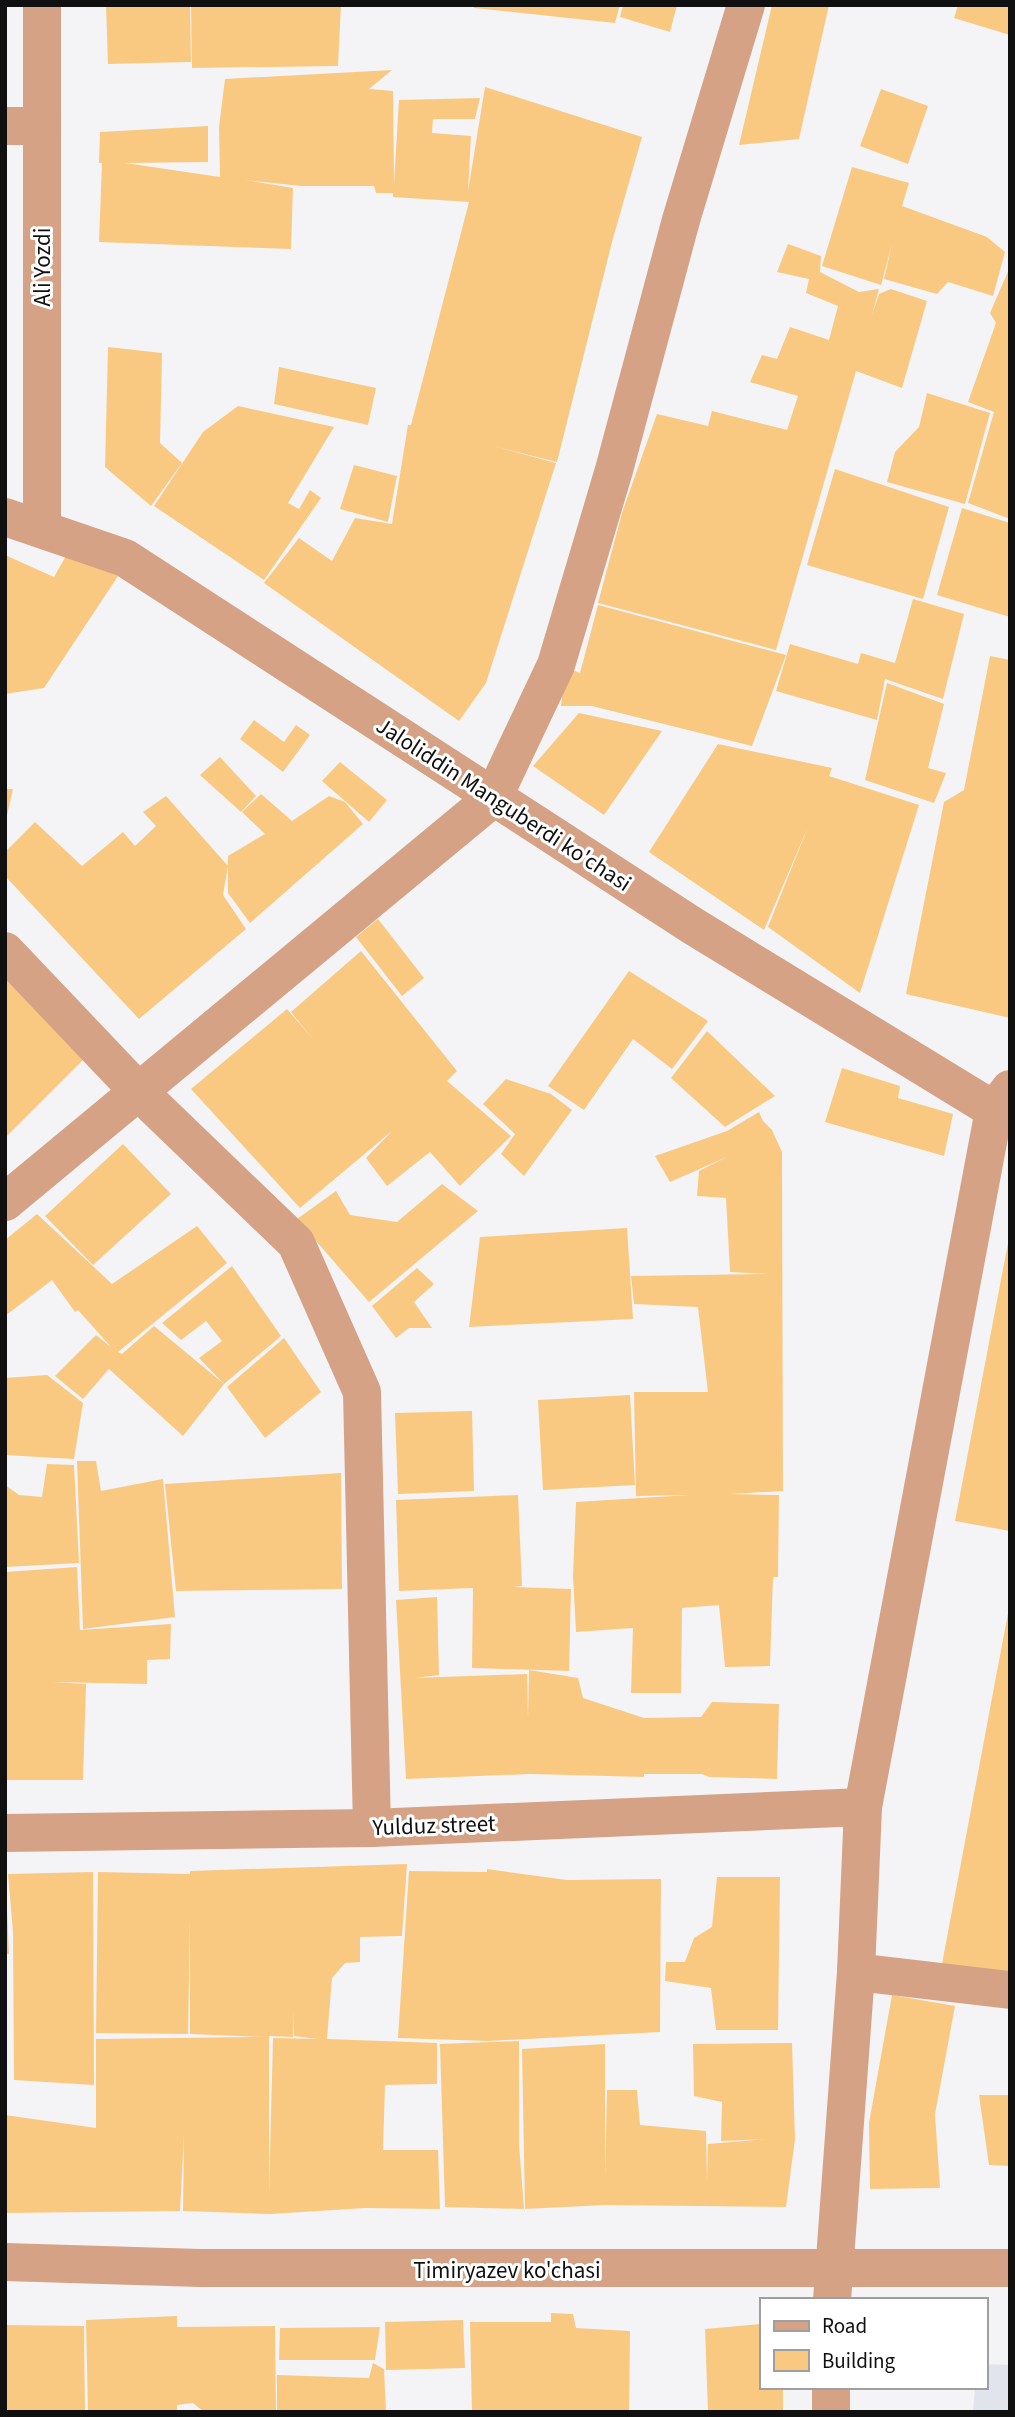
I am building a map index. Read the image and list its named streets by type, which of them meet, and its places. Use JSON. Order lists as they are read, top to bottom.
{
  "streets": {
    "street": [
      "Ali Yozdi",
      "Jaloliddin Manguberdi ko'chasi",
      "Yulduz street",
      "Timiryazev ko'chasi"
    ]
  },
  "crossings": [
    ["Ali Yozdi", "Jaloliddin Manguberdi ko'chasi"]
  ],
  "legend": ["Road", "Building"]
}
